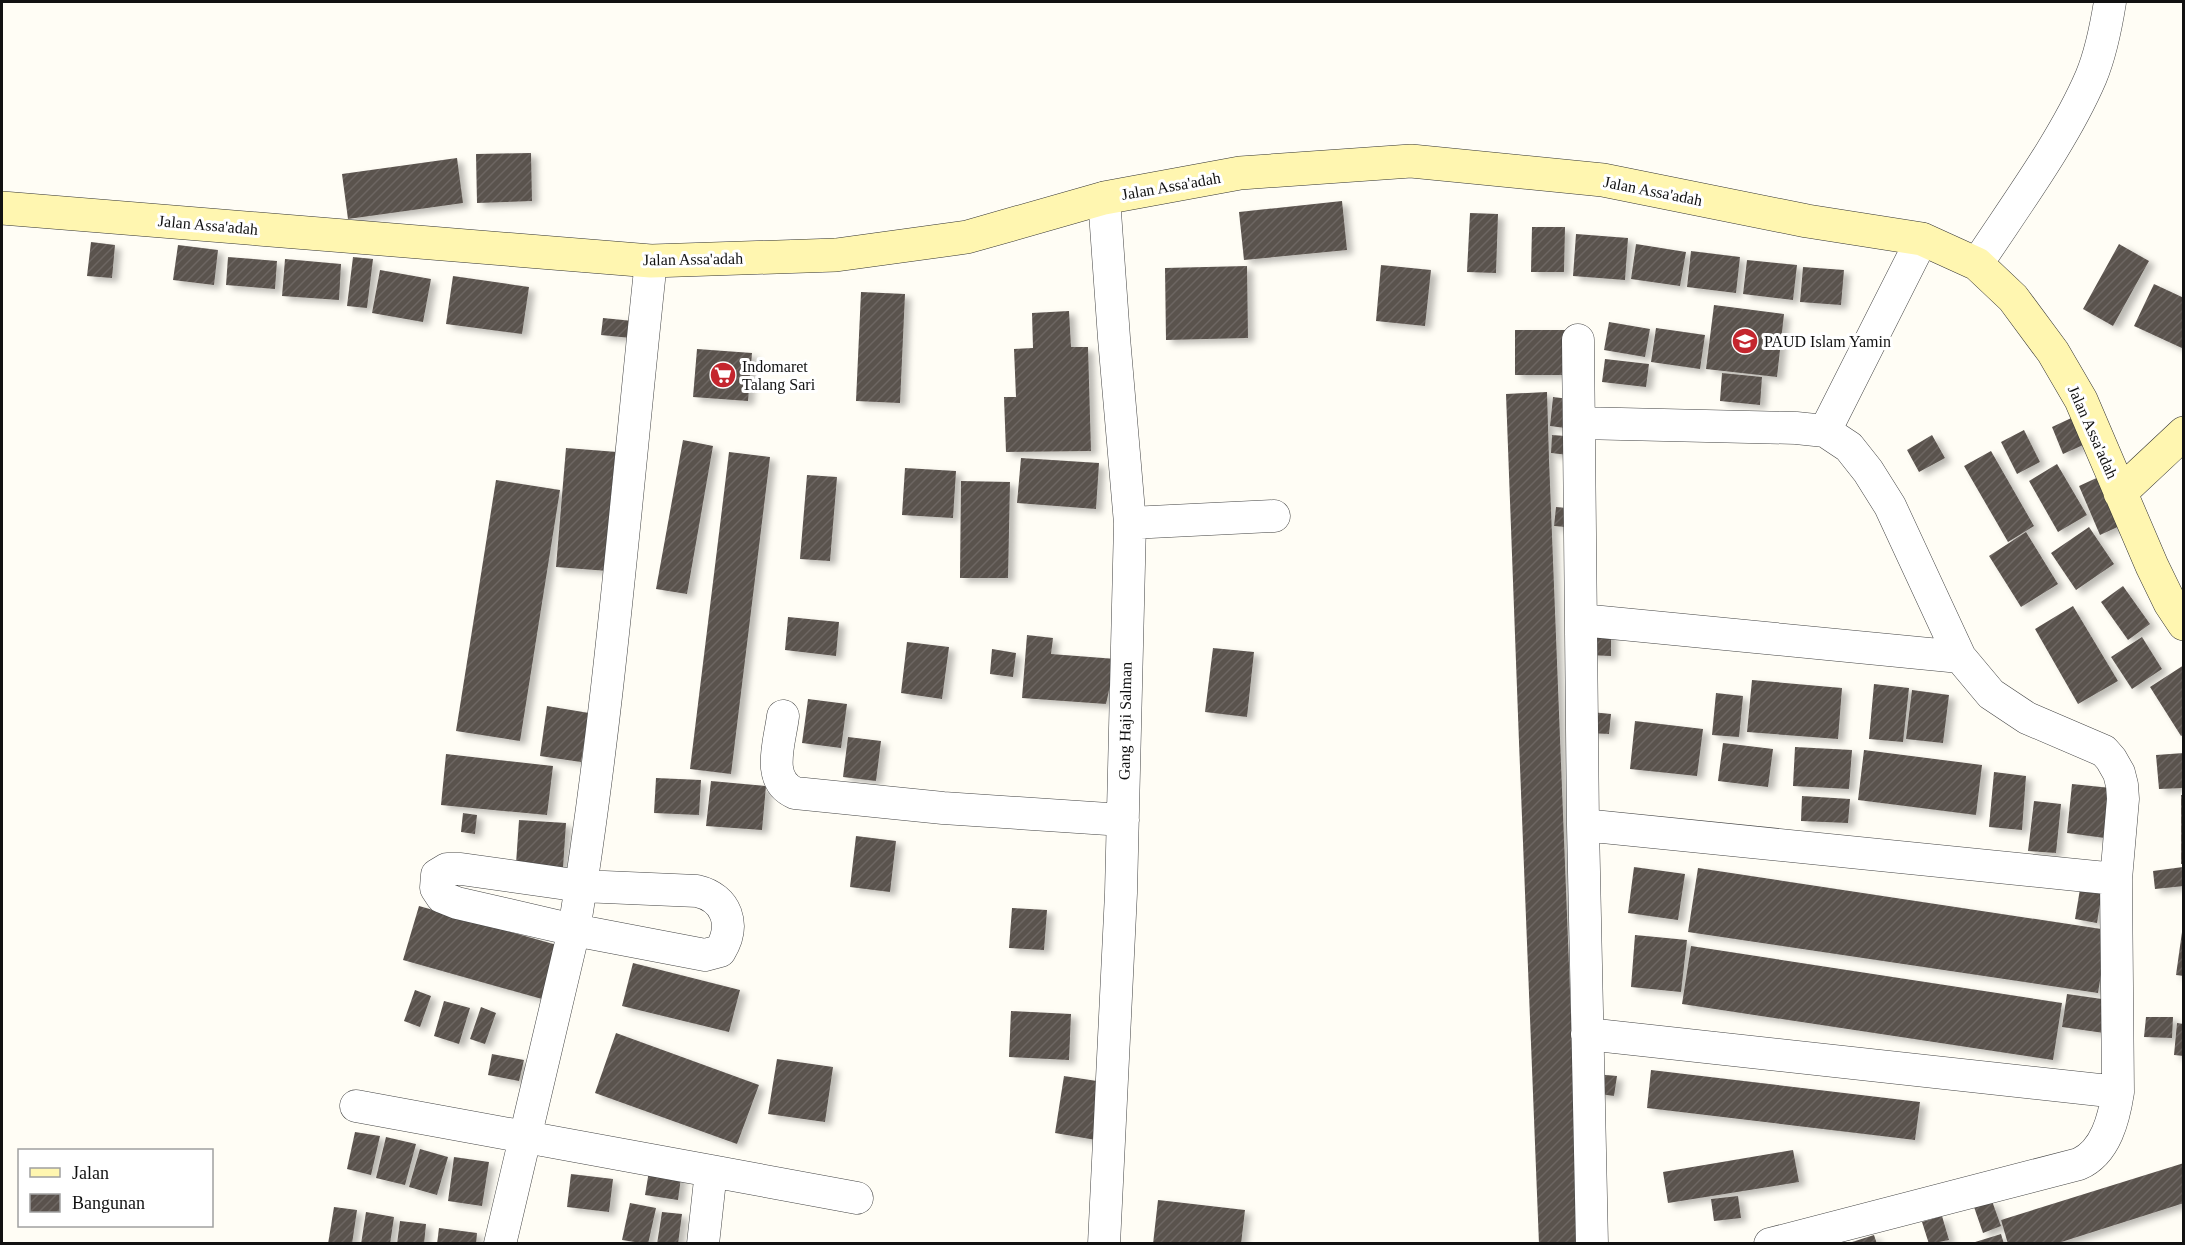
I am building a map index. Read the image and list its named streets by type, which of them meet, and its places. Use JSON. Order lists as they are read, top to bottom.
{
  "streets": {
    "street": ["Jalan Assa'adah", "Gang Haji Salman"]
  },
  "crossings": [
    ["Jalan Assa'adah", "Gang Haji Salman"]
  ],
  "places": {
    "school or university": ["PAUD Islam Yamin"],
    "supermarket": ["Indomaret Talang Sari"]
  },
  "legend": ["Jalan", "Bangunan"]
}
